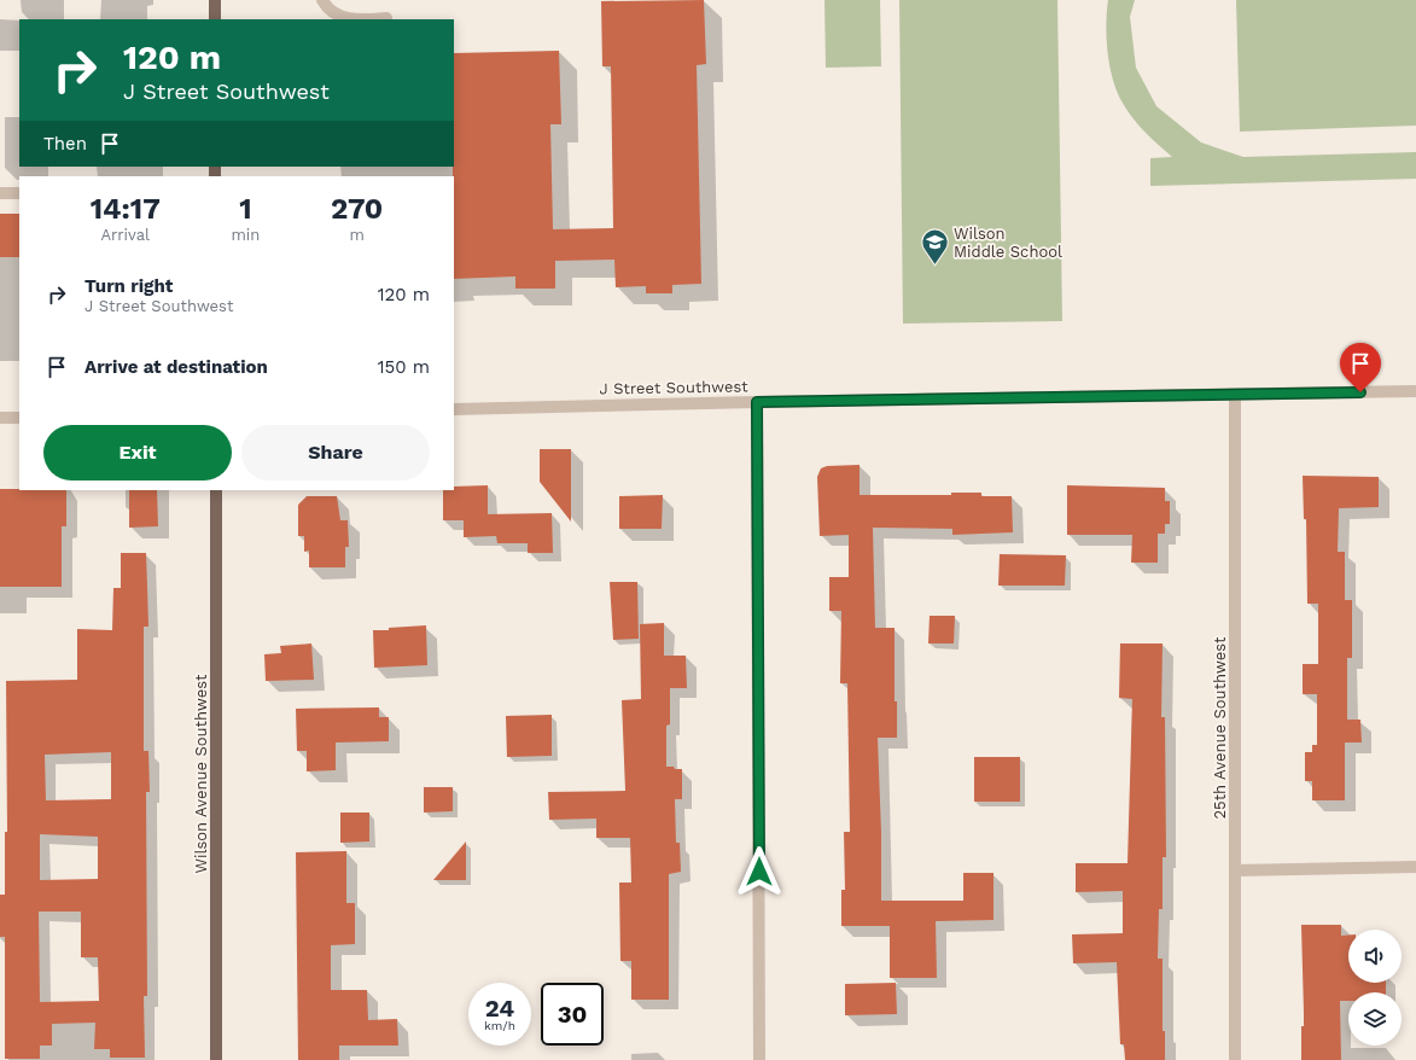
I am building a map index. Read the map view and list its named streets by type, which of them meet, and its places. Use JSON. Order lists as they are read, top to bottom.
{
  "streets": {
    "main road": ["Wilson Avenue Southwest"],
    "street": ["J Street Southwest", "25th Avenue Southwest"]
  },
  "crossings": [
    ["J Street Southwest", "25th Avenue Southwest"]
  ],
  "places": {
    "school or university": ["Wilson Middle School"]
  },
  "page": {
    "turn": ["120 m", "J Street Southwest"],
    "then": "Then",
    "eta": [
      "14:17",
      "Arrival",
      "1",
      "min",
      "270",
      "m"
    ],
    "list": [
      {
        "name": "Turn right",
        "note": "J Street Southwest",
        "value": "120 m"
      },
      {
        "name": "Arrive at destination",
        "value": "150 m"
      }
    ],
    "buttons": ["Exit", "Share"],
    "speed": "24 km/h",
    "limit": "30"
  }
}
